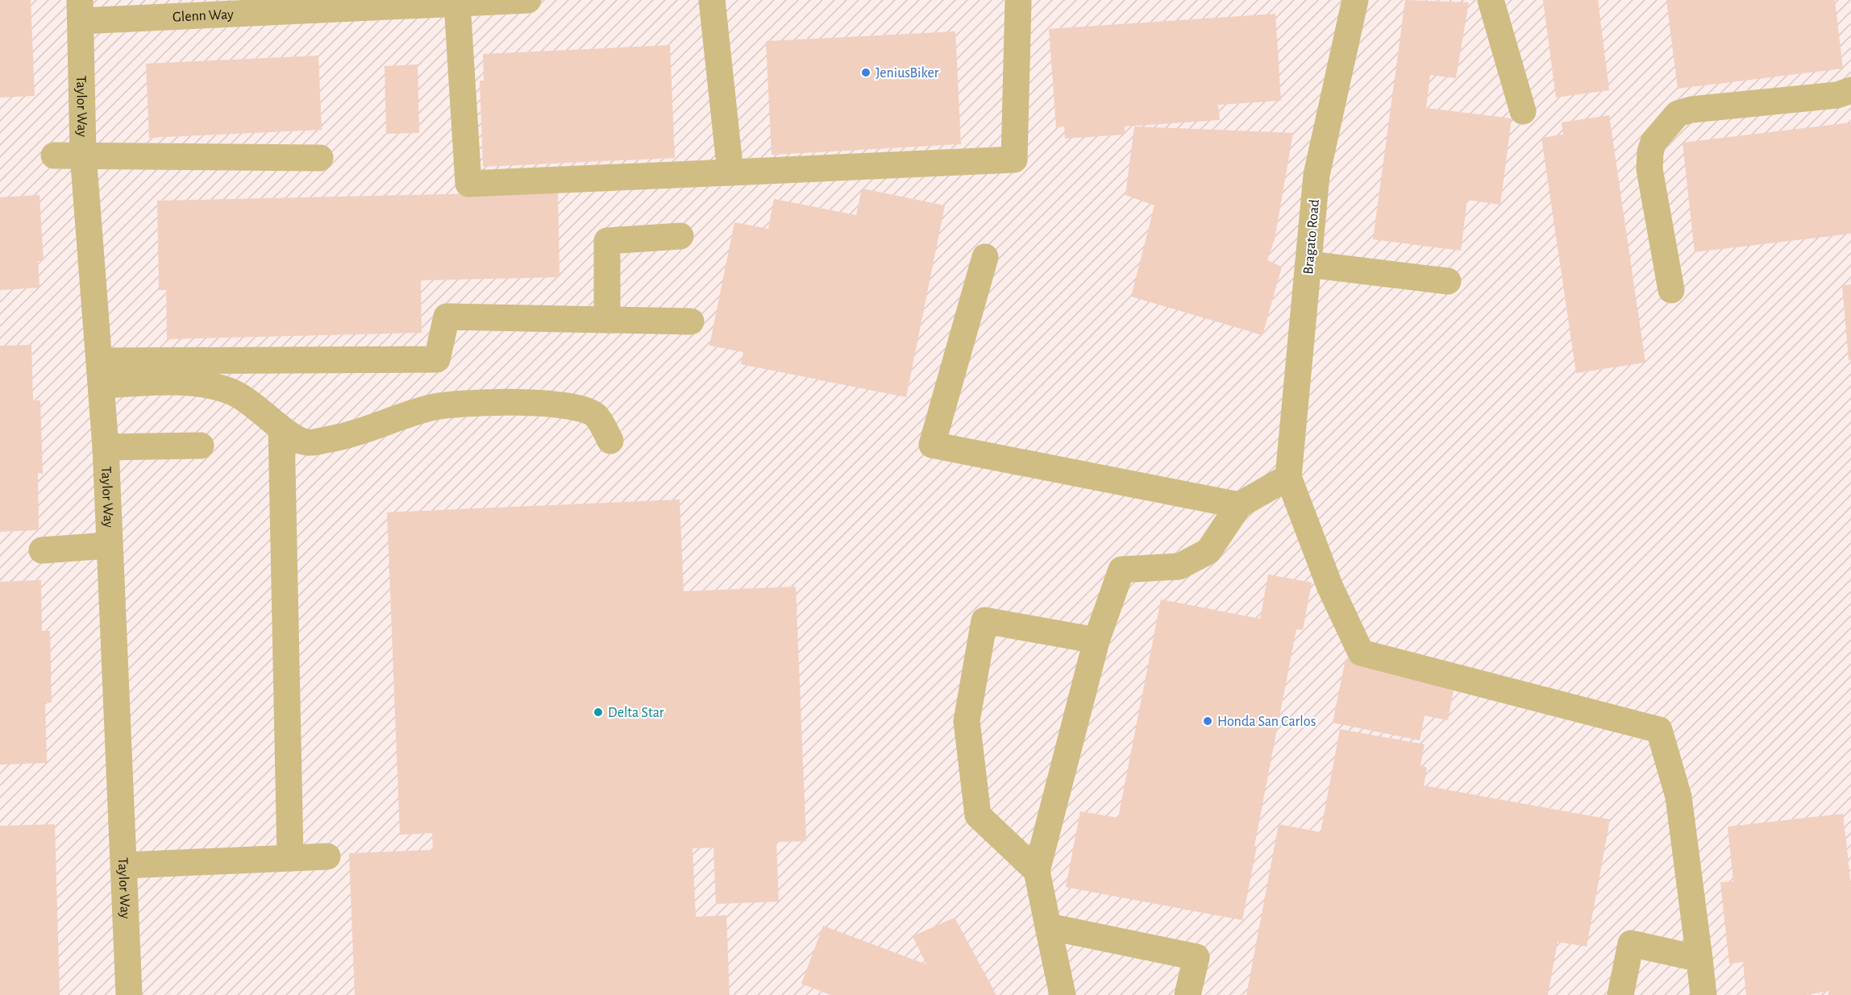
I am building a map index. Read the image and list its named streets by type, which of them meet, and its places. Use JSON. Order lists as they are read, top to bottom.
{
  "streets": {
    "street": ["Glenn Way", "Taylor Way", "Bragato Road"]
  },
  "crossings": [
    ["Glenn Way", "Taylor Way"]
  ],
  "places": ["JeniusBiker", "Delta Star", "Honda San Carlos"]
}
